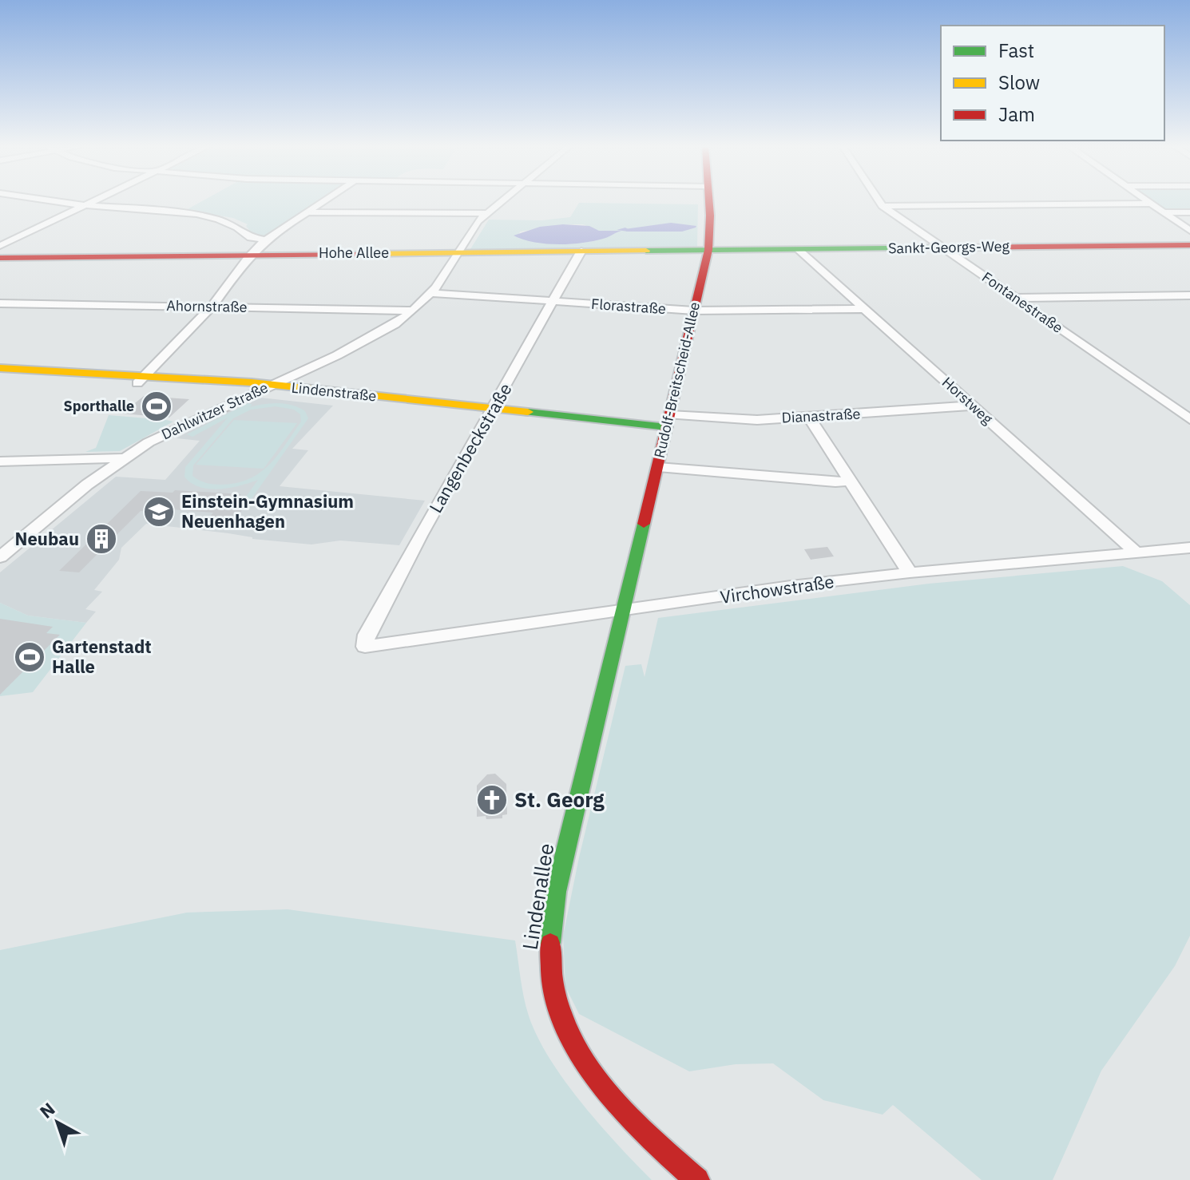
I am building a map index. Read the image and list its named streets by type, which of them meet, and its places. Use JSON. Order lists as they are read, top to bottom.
{
  "streets": {
    "street": [
      "Sankt-Georgs-Weg",
      "Hohe Allee",
      "Fontanestraße",
      "Ahornstraße",
      "Florastraße",
      "Rudolf-Breitscheid-Allee",
      "Lindenstraße",
      "Horstweg",
      "Dahlwitzer Straße",
      "Dianastraße",
      "Langenbeckstraße",
      "Virchowstraße",
      "Lindenallee"
    ]
  },
  "crossings": [
    ["Sankt-Georgs-Weg", "Hohe Allee"],
    ["Sankt-Georgs-Weg", "Fontanestraße"],
    ["Sankt-Georgs-Weg", "Rudolf-Breitscheid-Allee"],
    ["Sankt-Georgs-Weg", "Horstweg"],
    ["Hohe Allee", "Rudolf-Breitscheid-Allee"],
    ["Hohe Allee", "Dahlwitzer Straße"],
    ["Hohe Allee", "Langenbeckstraße"],
    ["Ahornstraße", "Dahlwitzer Straße"],
    ["Florastraße", "Rudolf-Breitscheid-Allee"],
    ["Florastraße", "Horstweg"],
    ["Florastraße", "Dahlwitzer Straße"],
    ["Florastraße", "Langenbeckstraße"],
    ["Rudolf-Breitscheid-Allee", "Lindenstraße"],
    ["Rudolf-Breitscheid-Allee", "Dianastraße"],
    ["Rudolf-Breitscheid-Allee", "Virchowstraße"],
    ["Rudolf-Breitscheid-Allee", "Lindenallee"],
    ["Lindenstraße", "Dahlwitzer Straße"],
    ["Lindenstraße", "Dianastraße"],
    ["Lindenstraße", "Langenbeckstraße"],
    ["Horstweg", "Dianastraße"],
    ["Horstweg", "Virchowstraße"],
    ["Langenbeckstraße", "Virchowstraße"],
    ["Virchowstraße", "Lindenallee"]
  ],
  "places": {
    "sports": ["Sporthalle", "Gartenstadt Halle"],
    "school or university": ["Einstein-Gymnasium Neuenhagen"],
    "building": ["Neubau"],
    "church": ["St. Georg"]
  },
  "legend": ["Fast", "Slow", "Jam"],
  "north": "top left"
}
